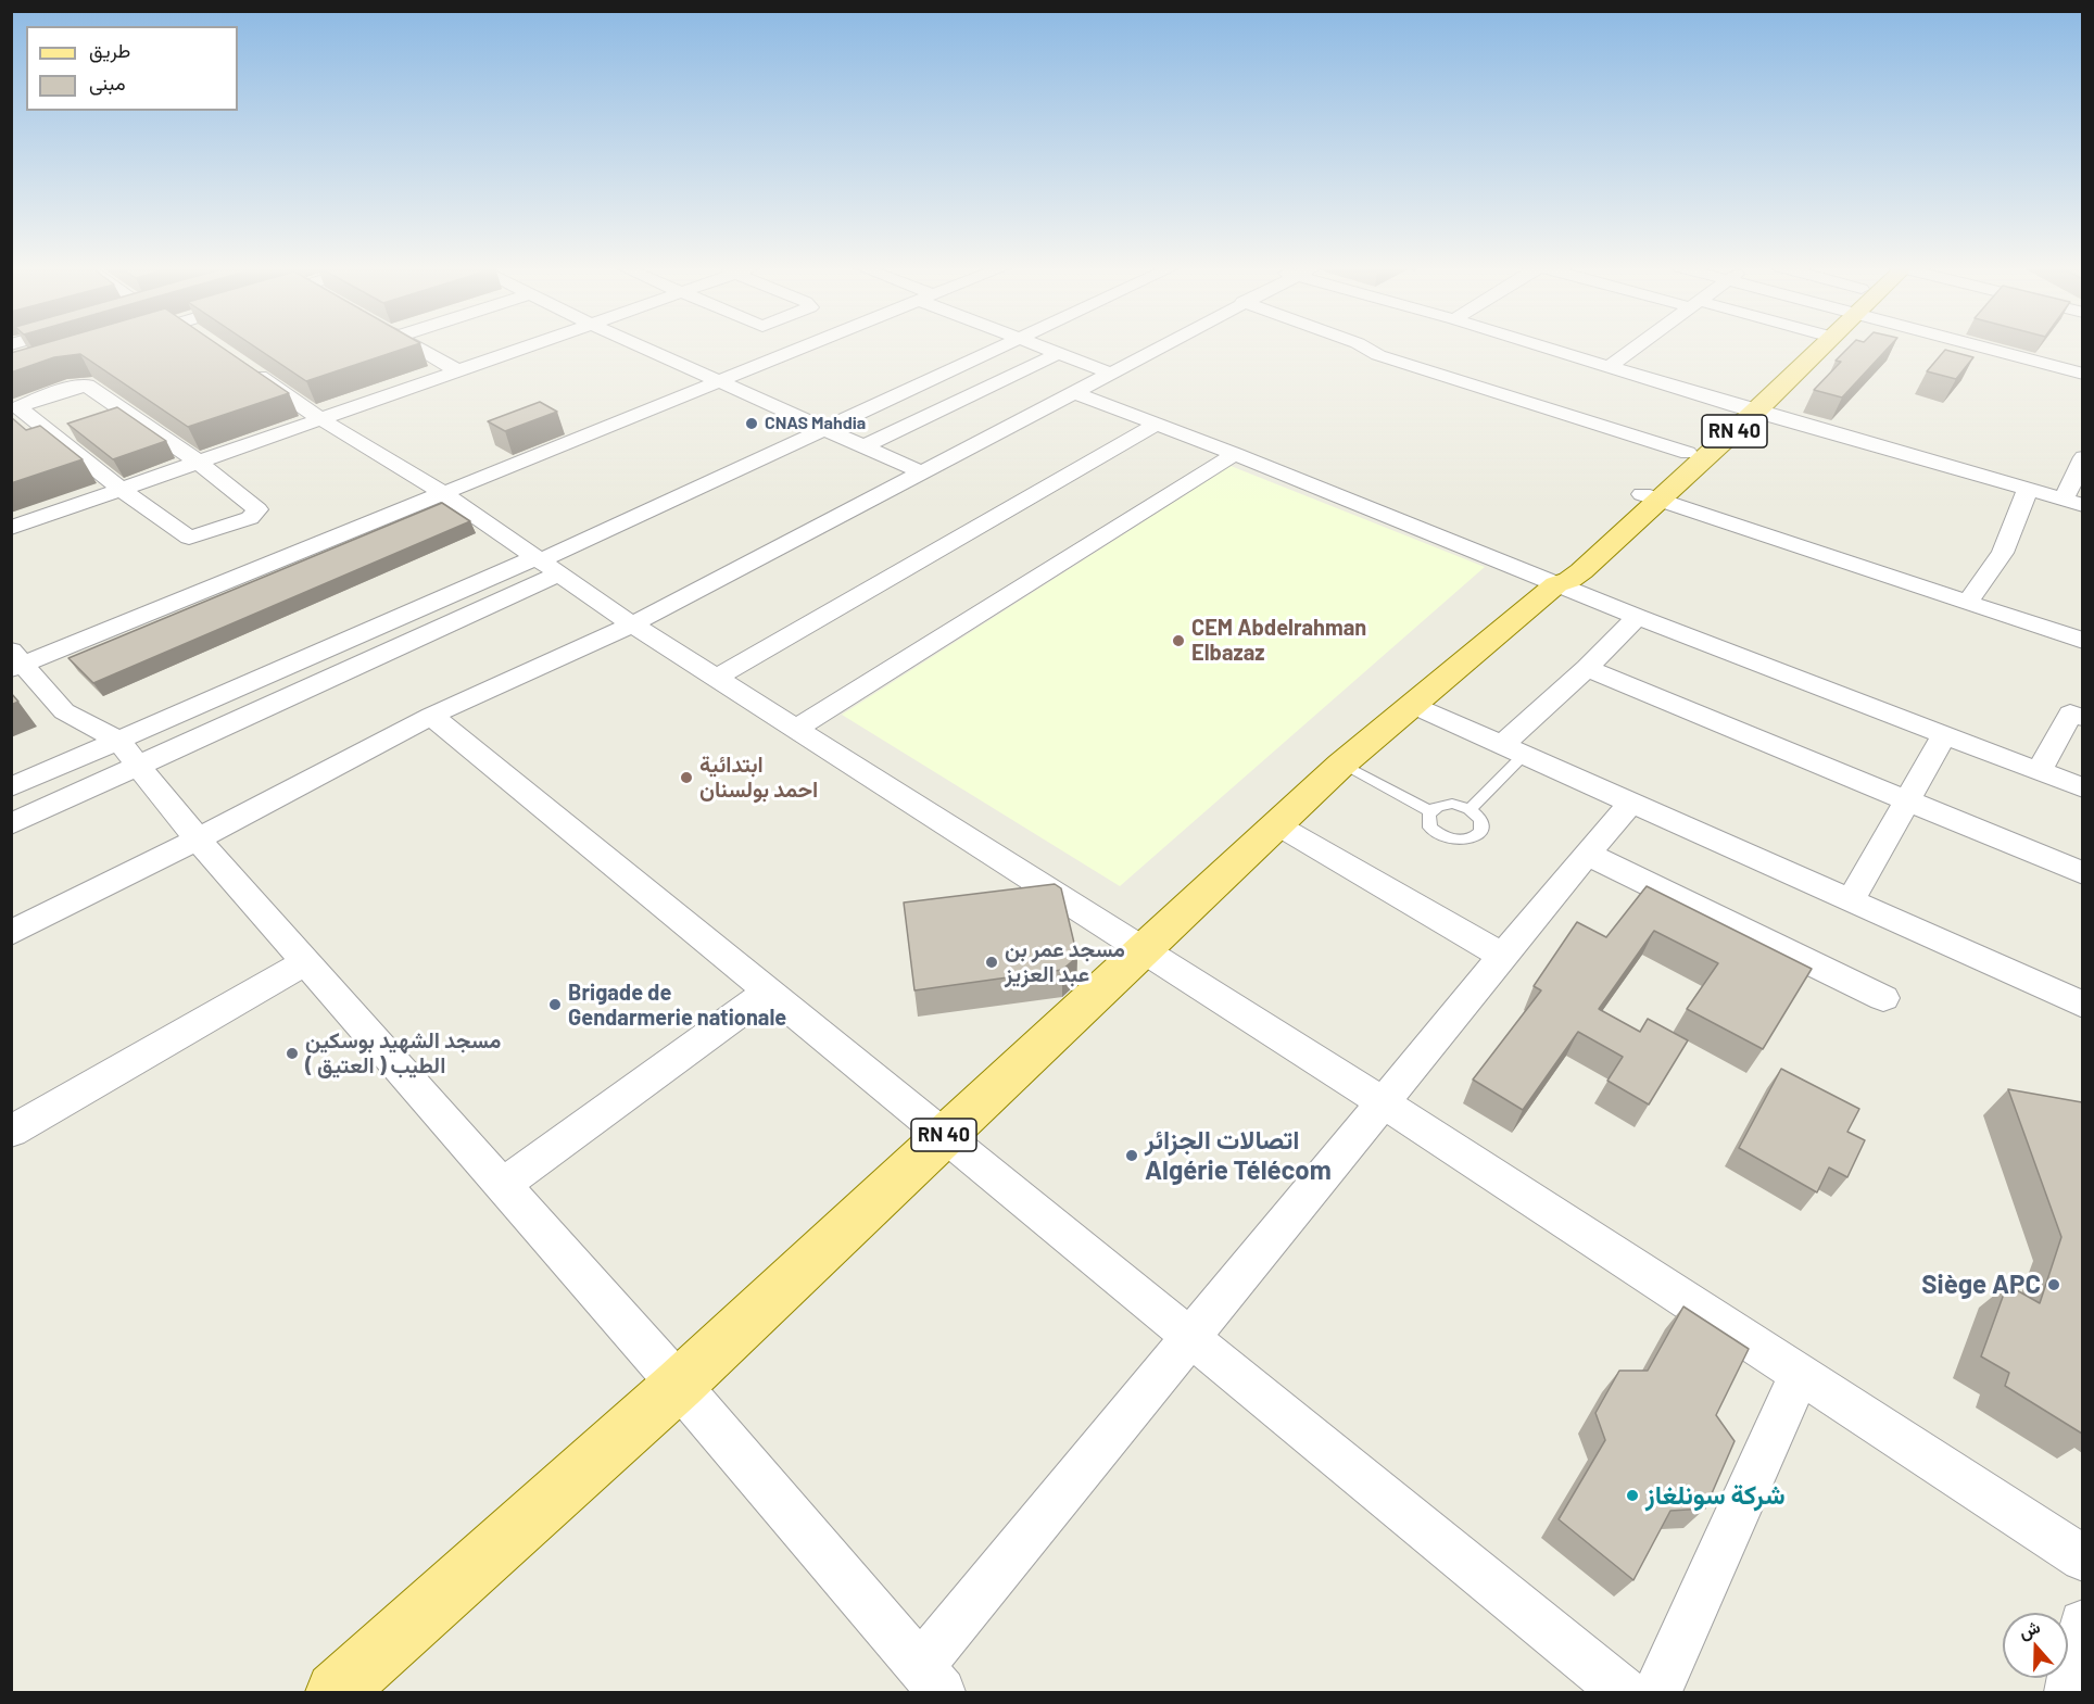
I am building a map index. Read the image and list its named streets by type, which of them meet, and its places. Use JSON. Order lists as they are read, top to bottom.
{
  "streets": {
    "main road": ["RN 40"]
  },
  "places": [
    "CNAS Mahdia",
    "CEM Abdelrahman Elbazaz",
    "ابتدائية احمد بولسنان",
    "مسجد عمر بن عبد العزيز",
    "Brigade de Gendarmerie nationale",
    "مسجد الشهيد بوسكين الطيب ( العتيق )",
    "اتصالات الجزائر Algérie Télécom",
    "Siège APC",
    "شركة سونلغاز"
  ],
  "legend": ["طريق", "مبنى"],
  "north": "top"
}
